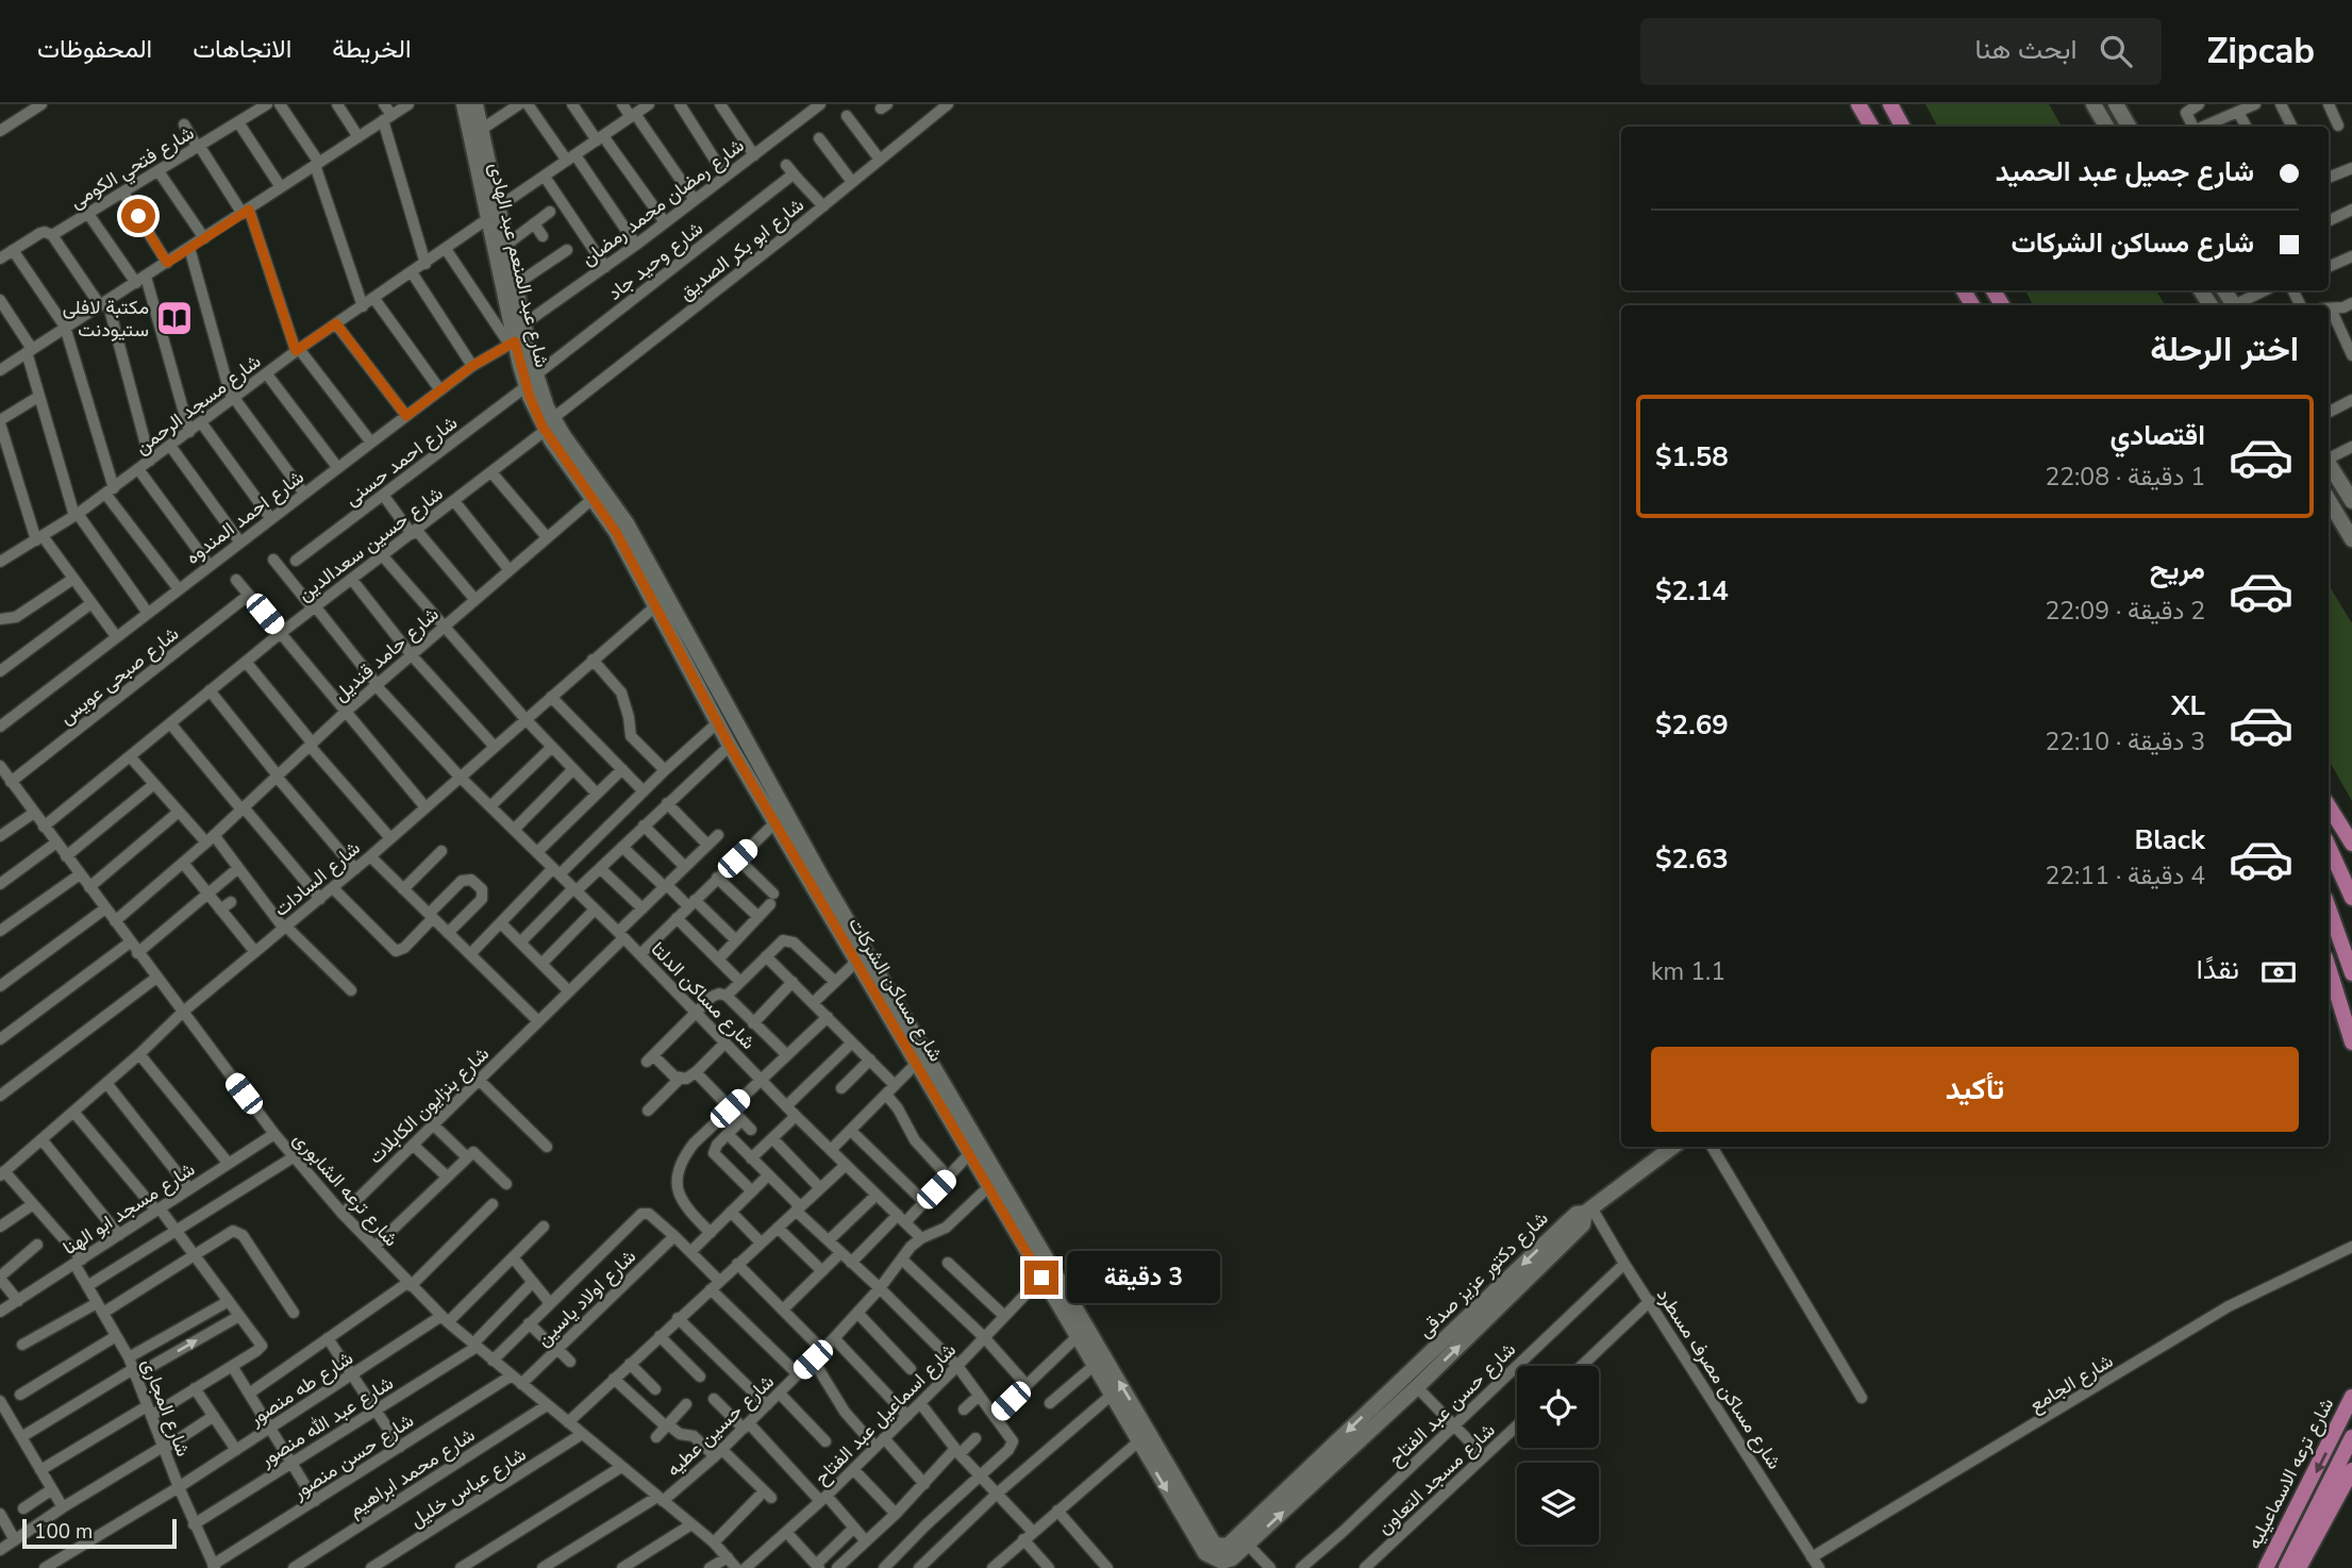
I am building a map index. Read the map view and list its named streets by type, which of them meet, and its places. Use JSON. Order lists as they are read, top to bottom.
{
  "streets": {
    "main road": ["شارع ترعه الاسماعيليه"],
    "street": [
      "شارع فتحي الكومى",
      "شارع رمضان محمد رمضان",
      "شارع ابو بكر الصديق",
      "شارع وحيد جاد",
      "شارع عبد المنعم عبد الهادى",
      "شارع مسجد الرحمن",
      "شارع احمد حسنى",
      "شارع احمد المندوه",
      "شارع حسين سعدالدين",
      "شارع حامد قنديل",
      "شارع صبحى عويس",
      "شارع السادات",
      "شارع مساكن الشركات",
      "شارع مساكن الدلتا",
      "شارع بنزايون الكابلات",
      "شارع ترعه الشابورى",
      "شارع مسجد ابو الهنا",
      "شارع دكتور عزيز صدقى",
      "شارع اولاد ياسين",
      "شارع مساكن مصرف مسطرد",
      "شارع الجامع",
      "شارع طه منصور",
      "شارع حسن عبد الفتاح",
      "شارع المجارى",
      "شارع اسماعيل عبد الفتاح",
      "شارع عبد الله منصور",
      "شارع حسين عطيه",
      "شارع حسن منصور",
      "شارع محمد ابراهيم",
      "شارع مسجد التعاون",
      "شارع عباس خليل"
    ]
  },
  "crossings": [
    ["شارع رمضان محمد رمضان", "شارع عبد المنعم عبد الهادى"],
    ["شارع ابو بكر الصديق", "شارع عبد المنعم عبد الهادى"],
    ["شارع ابو بكر الصديق", "شارع حسين سعدالدين"],
    ["شارع ابو بكر الصديق", "شارع مساكن الشركات"],
    ["شارع وحيد جاد", "شارع عبد المنعم عبد الهادى"],
    ["شارع وحيد جاد", "شارع احمد حسنى"],
    ["شارع عبد المنعم عبد الهادى", "شارع مسجد الرحمن"],
    ["شارع عبد المنعم عبد الهادى", "شارع احمد حسنى"],
    ["شارع عبد المنعم عبد الهادى", "شارع احمد المندوه"],
    ["شارع عبد المنعم عبد الهادى", "شارع حسين سعدالدين"],
    ["شارع عبد المنعم عبد الهادى", "شارع مساكن الشركات"],
    ["شارع حسين سعدالدين", "شارع مساكن الشركات"],
    ["شارع حسين سعدالدين", "شارع مساكن الدلتا"],
    ["شارع حسين سعدالدين", "شارع ترعه الشابورى"],
    ["شارع حامد قنديل", "شارع مساكن الشركات"],
    ["شارع حامد قنديل", "شارع مساكن الدلتا"],
    ["شارع حامد قنديل", "شارع ترعه الشابورى"],
    ["شارع صبحى عويس", "شارع ترعه الشابورى"],
    ["شارع السادات", "شارع مساكن الشركات"],
    ["شارع السادات", "شارع مساكن الدلتا"],
    ["شارع السادات", "شارع ترعه الشابورى"],
    ["شارع السادات", "شارع المجارى"],
    ["شارع مساكن الشركات", "شارع دكتور عزيز صدقى"],
    ["شارع مساكن الشركات", "شارع اسماعيل عبد الفتاح"],
    ["شارع مساكن الشركات", "شارع حسين عطيه"],
    ["شارع مساكن الدلتا", "شارع بنزايون الكابلات"],
    ["شارع مساكن الدلتا", "شارع حسين عطيه"],
    ["شارع بنزايون الكابلات", "شارع ترعه الشابورى"],
    ["شارع ترعه الشابورى", "شارع مسجد ابو الهنا"],
    ["شارع ترعه الشابورى", "شارع اولاد ياسين"],
    ["شارع ترعه الشابورى", "شارع طه منصور"],
    ["شارع ترعه الشابورى", "شارع عبد الله منصور"],
    ["شارع ترعه الشابورى", "شارع حسين عطيه"],
    ["شارع ترعه الشابورى", "شارع حسن منصور"],
    ["شارع ترعه الشابورى", "شارع محمد ابراهيم"],
    ["شارع ترعه الشابورى", "شارع عباس خليل"],
    ["شارع مسجد ابو الهنا", "شارع المجارى"],
    ["شارع دكتور عزيز صدقى", "شارع مساكن مصرف مسطرد"],
    ["شارع مساكن مصرف مسطرد", "شارع الجامع"],
    ["شارع مساكن مصرف مسطرد", "شارع حسن عبد الفتاح"],
    ["شارع طه منصور", "شارع المجارى"],
    ["شارع المجارى", "شارع عبد الله منصور"],
    ["شارع المجارى", "شارع حسن منصور"]
  ],
  "places": {
    "library": ["مكتبة لافلى ستيودنت"]
  },
  "scale_bar": "100 m",
  "page": {
    "header": "Zipcab",
    "search": "ابحث هنا",
    "nav": ["الخريطة", "الاتجاهات", "المحفوظات"],
    "banner": ["شارع جميل عبد الحميد", "شارع مساكن الشركات"],
    "heading": "اختر الرحلة",
    "list": [
      {
        "name": "اقتصادي",
        "note": "1 دقيقة · 22:08",
        "value": "$1.58"
      },
      {
        "name": "مريح",
        "note": "2 دقيقة · 22:09",
        "value": "$2.14"
      },
      {
        "name": "XL",
        "note": "3 دقيقة · 22:10",
        "value": "$2.69"
      },
      {
        "name": "Black",
        "note": "4 دقيقة · 22:11",
        "value": "$2.63"
      }
    ],
    "pay": ["نقدًا", "1.1 km"],
    "buttons": "تأكيد",
    "bubble": "3 دقيقة",
    "scale": "100 m"
  }
}
